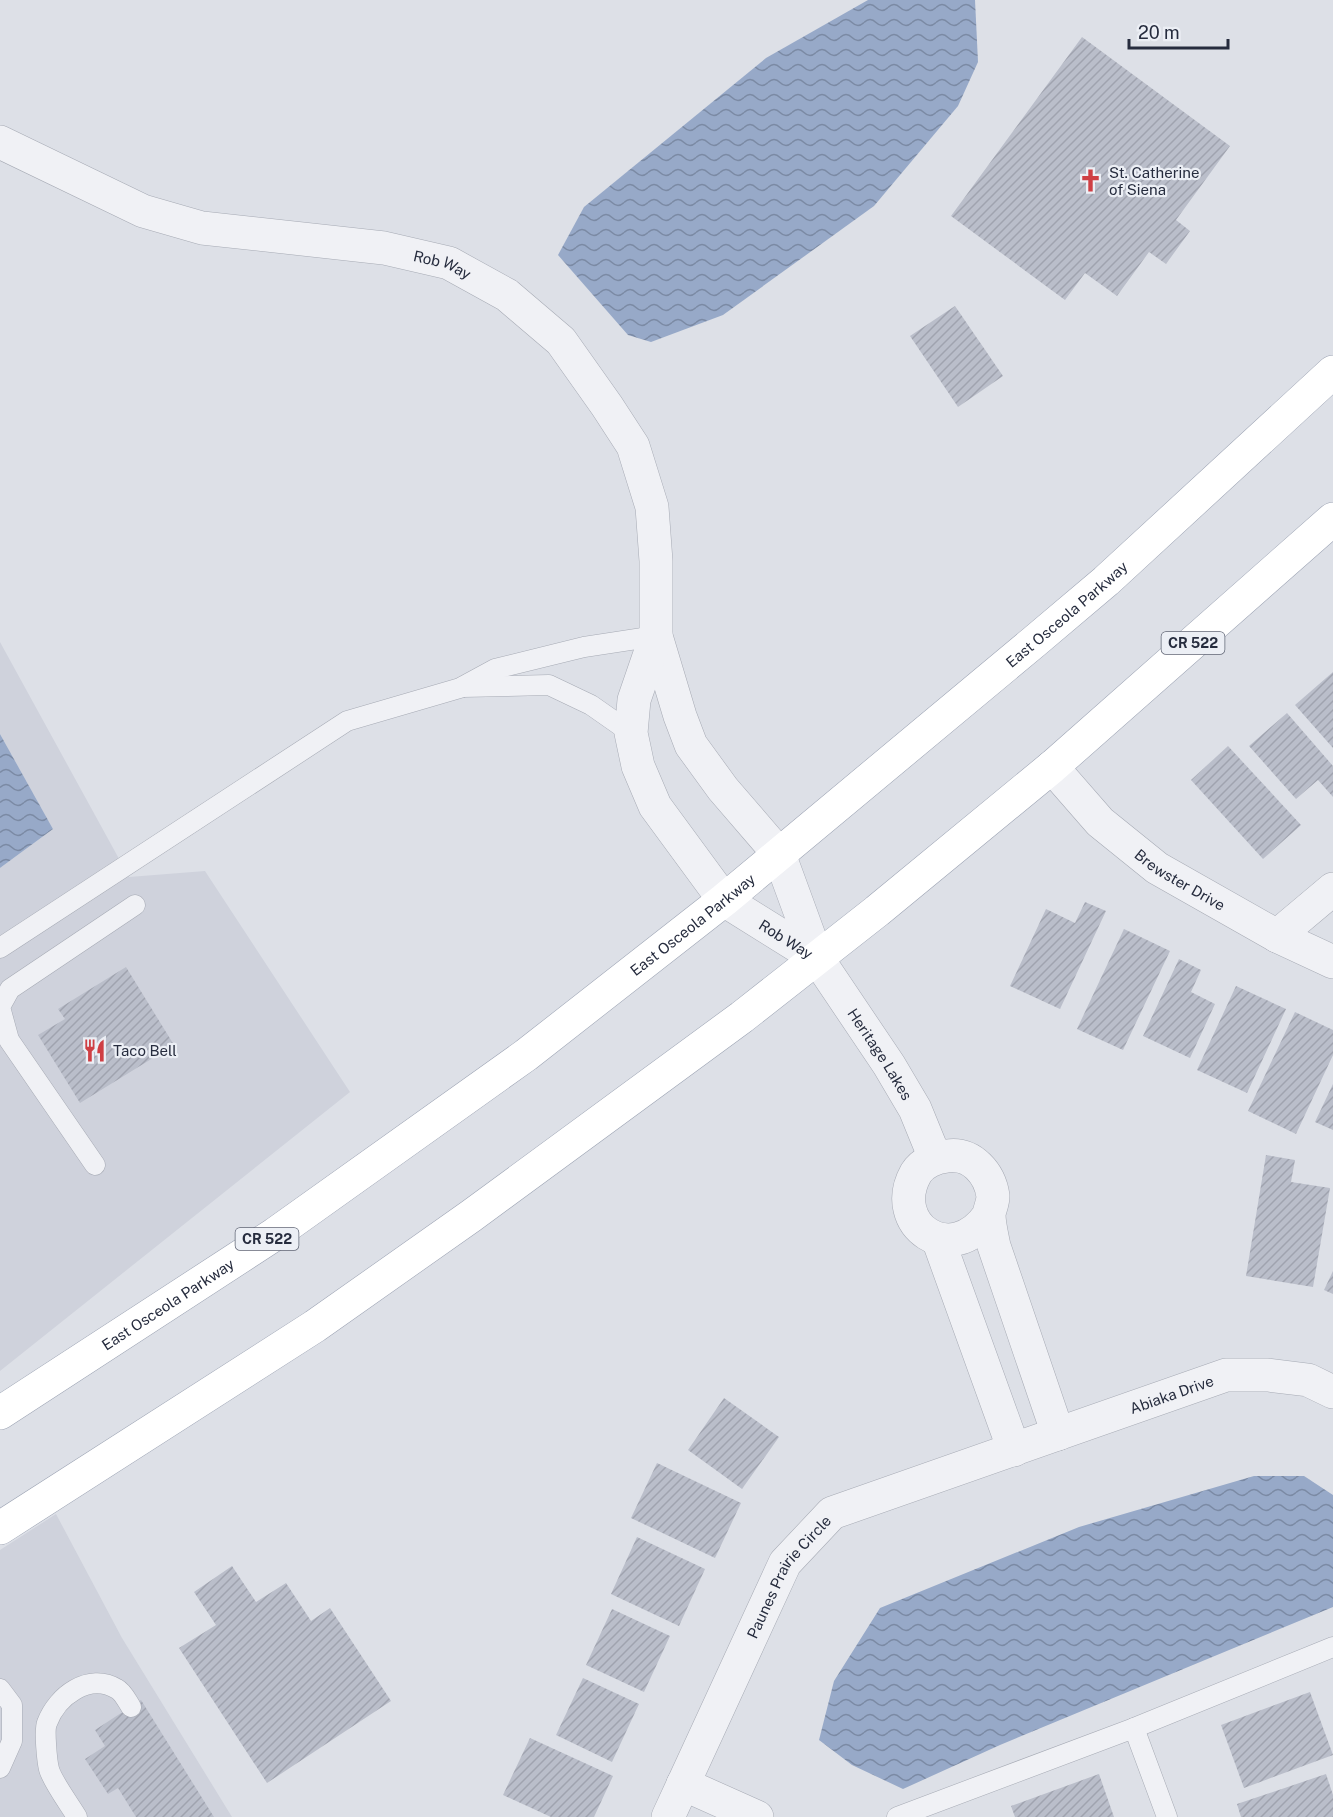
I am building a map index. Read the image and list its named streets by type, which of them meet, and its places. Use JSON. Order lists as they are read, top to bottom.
{
  "streets": {
    "main road": ["East Osceola Parkway", "CR 522"],
    "street": [
      "Rob Way",
      "Brewster Drive",
      "Heritage Lakes",
      "Abiaka Drive",
      "Paunes Prairie Circle"
    ]
  },
  "crossings": [
    ["Rob Way", "East Osceola Parkway"],
    ["Rob Way", "CR 522"],
    ["Rob Way", "Heritage Lakes"],
    ["CR 522", "Brewster Drive"],
    ["CR 522", "Heritage Lakes"],
    ["Abiaka Drive", "Paunes Prairie Circle"]
  ],
  "places": {
    "church": ["St. Catherine of Siena"],
    "restaurant": ["Taco Bell"]
  },
  "scale_bar": "20 m"
}
